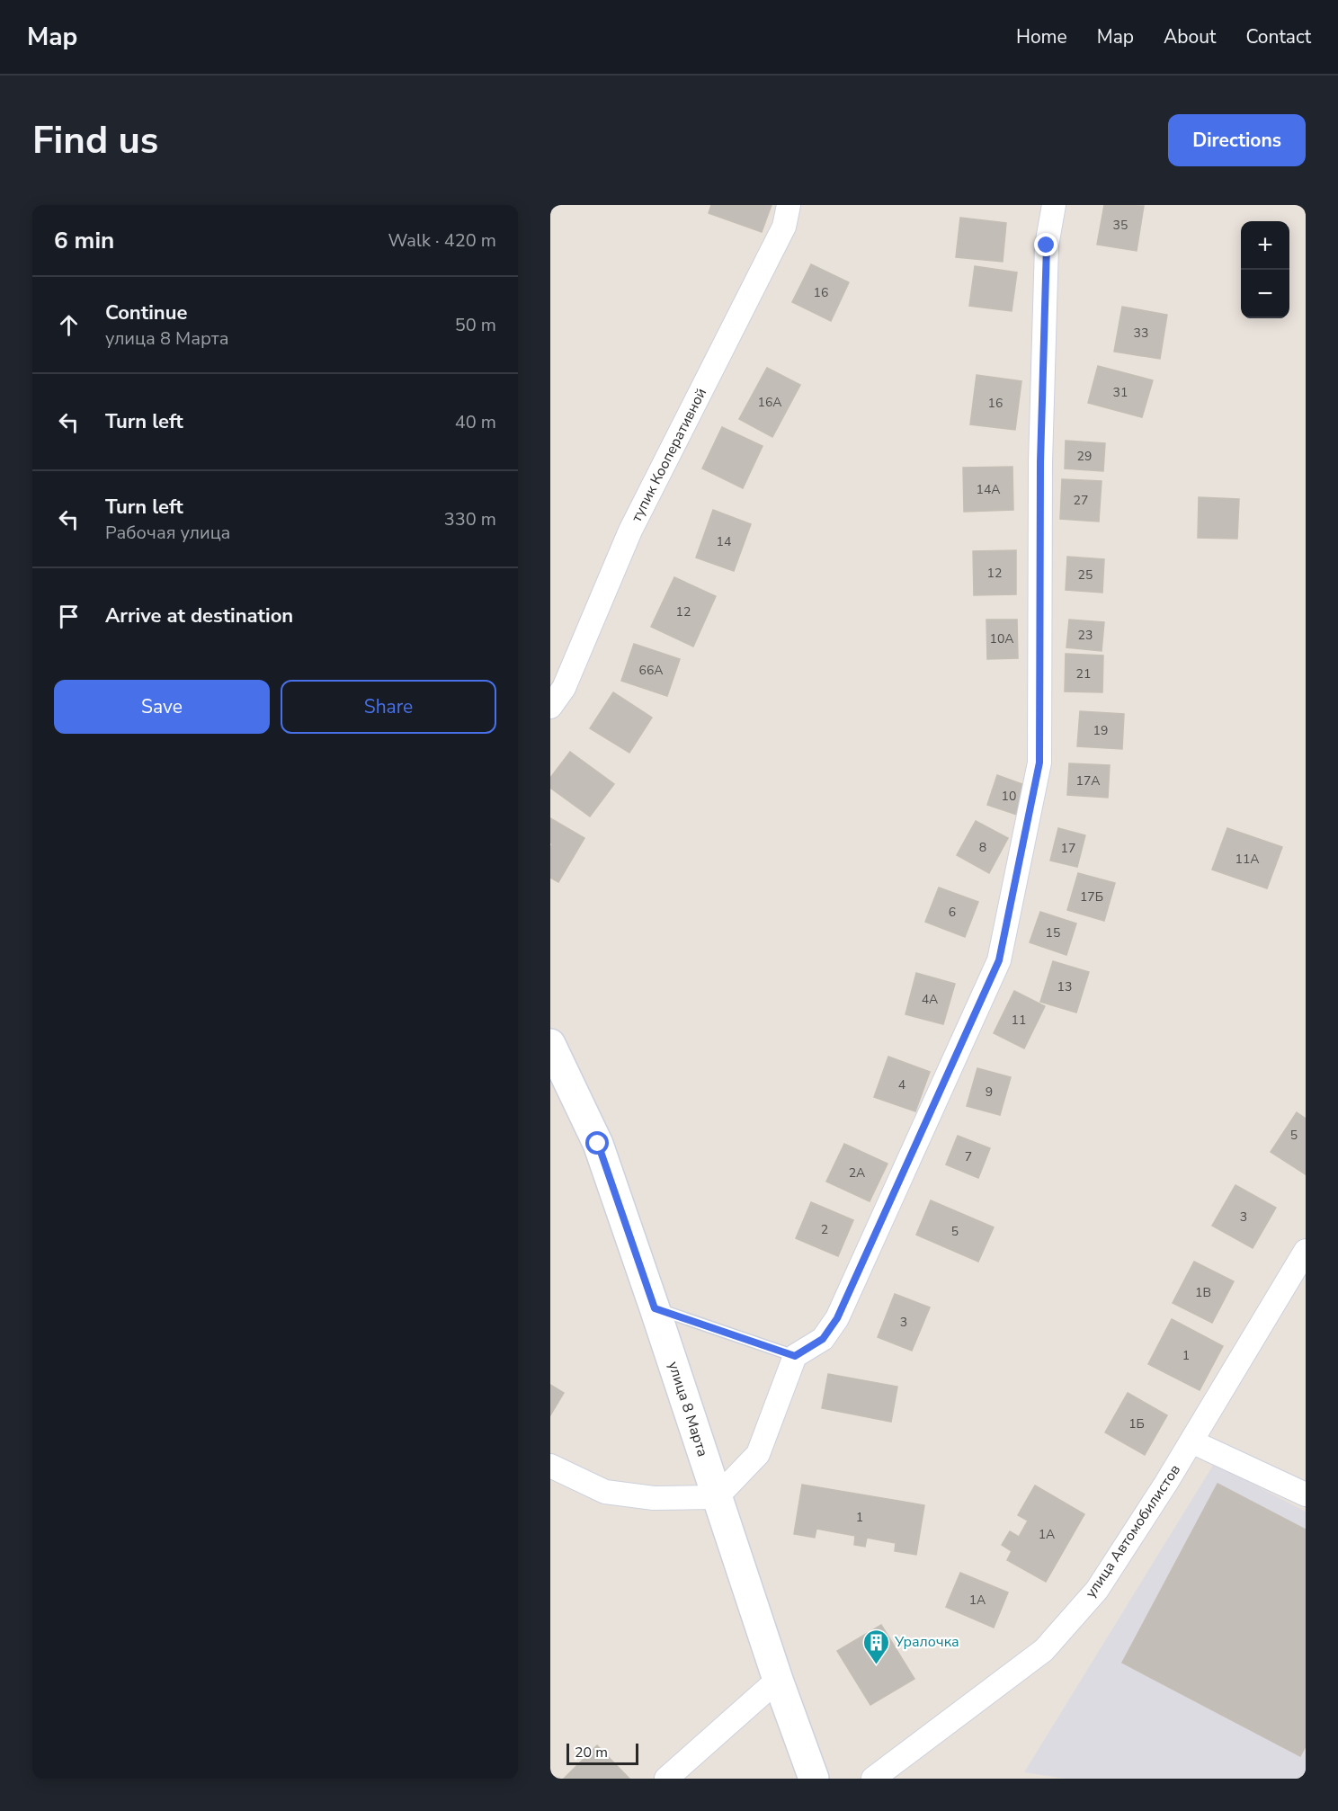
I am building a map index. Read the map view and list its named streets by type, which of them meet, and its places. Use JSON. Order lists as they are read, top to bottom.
{
  "streets": {
    "main road": ["улица 8 Марта"],
    "street": ["тупик Кооперативной", "улица Автомобилистов"]
  },
  "places": {
    "building": ["Уралочка"]
  },
  "house_numbers": [
    "35",
    "16",
    "33",
    "31",
    "16А",
    "16",
    "29",
    "14А",
    "27",
    "14",
    "12",
    "25",
    "12",
    "23",
    "10А",
    "66А",
    "21",
    "19",
    "17А",
    "10",
    "8",
    "17",
    "11А",
    "17Б",
    "6",
    "15",
    "13",
    "4А",
    "11",
    "4",
    "9",
    "5",
    "7",
    "2А",
    "3",
    "2",
    "5",
    "1В",
    "3",
    "1",
    "1Б",
    "1",
    "1А",
    "1А"
  ],
  "scale_bar": "20 m",
  "page": {
    "header": "Map",
    "nav": [
      "Home",
      "Map",
      "About",
      "Contact"
    ],
    "buttons": [
      "Directions",
      ["Save", "Share"]
    ],
    "title": "Find us",
    "heading": ["6 min", "Walk · 420 m"],
    "map_buttons": ["+", "−"],
    "list": [
      ["Continue", "улица 8 Марта", "50 m"],
      ["Turn left", "40 m"],
      ["Turn left", "Рабочая улица", "330 m"],
      "Arrive at destination"
    ],
    "scale": "20 m"
  }
}
